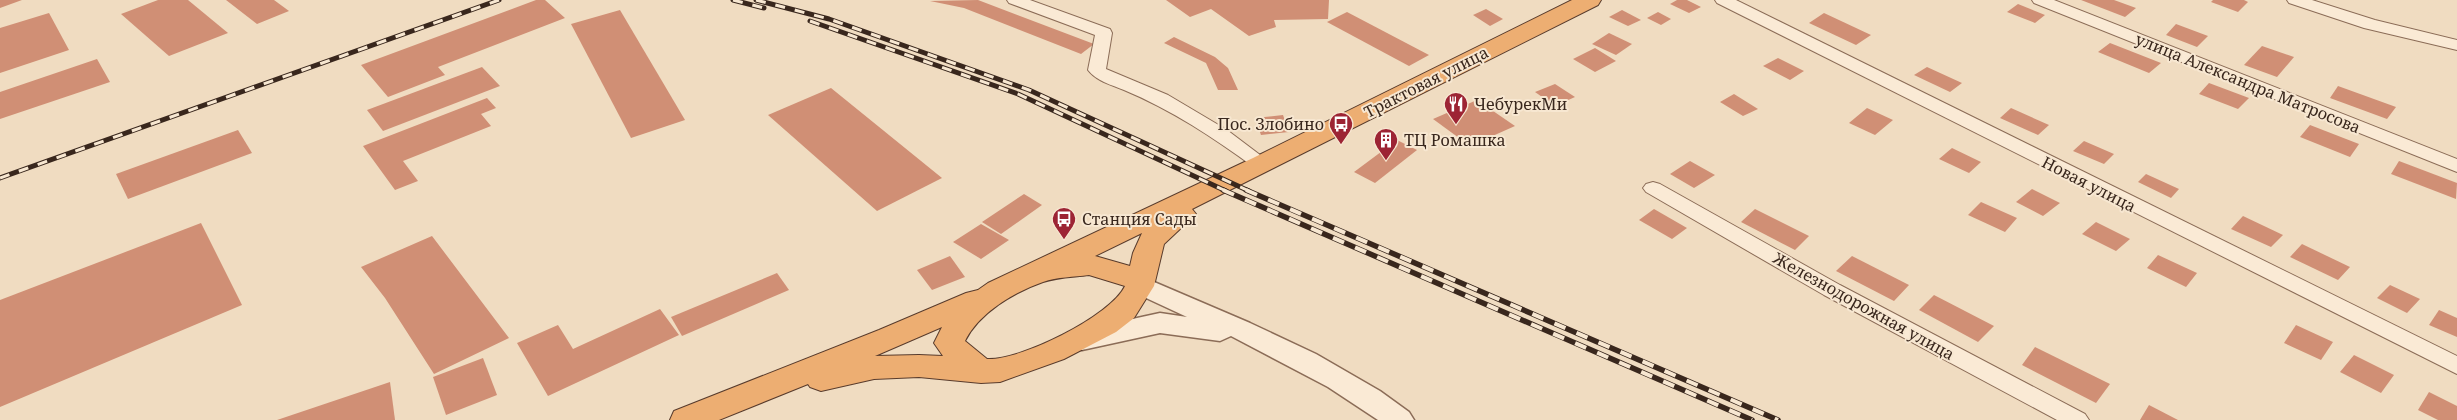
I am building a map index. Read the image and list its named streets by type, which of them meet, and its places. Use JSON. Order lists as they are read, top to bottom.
{
  "streets": {
    "highway": ["Трактовая улица"],
    "street": ["улица Александра Матросова", "Новая улица", "Железнодорожная улица"]
  },
  "places": {
    "restaurant": ["ЧебурекМи"],
    "bus stop": ["Пос. Злобино", "Станция Сады"],
    "building": ["ТЦ Ромашка"]
  }
}
